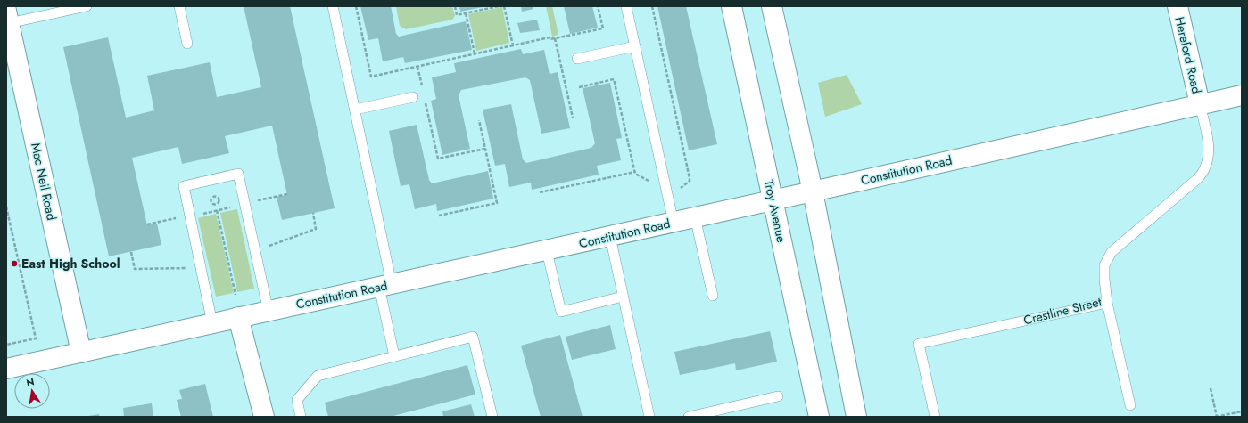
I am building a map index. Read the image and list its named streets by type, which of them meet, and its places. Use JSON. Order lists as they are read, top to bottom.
{
  "streets": {
    "street": [
      "Hereford Road",
      "Constitution Road",
      "Mac Neil Road",
      "Troy Avenue"
    ],
    "lane": ["Crestline Street"]
  },
  "crossings": [
    ["Hereford Road", "Constitution Road"],
    ["Hereford Road", "Crestline Street"],
    ["Constitution Road", "Mac Neil Road"],
    ["Constitution Road", "Troy Avenue"],
    ["Constitution Road", "Crestline Street"]
  ],
  "places": ["East High School"],
  "north": "top"
}
